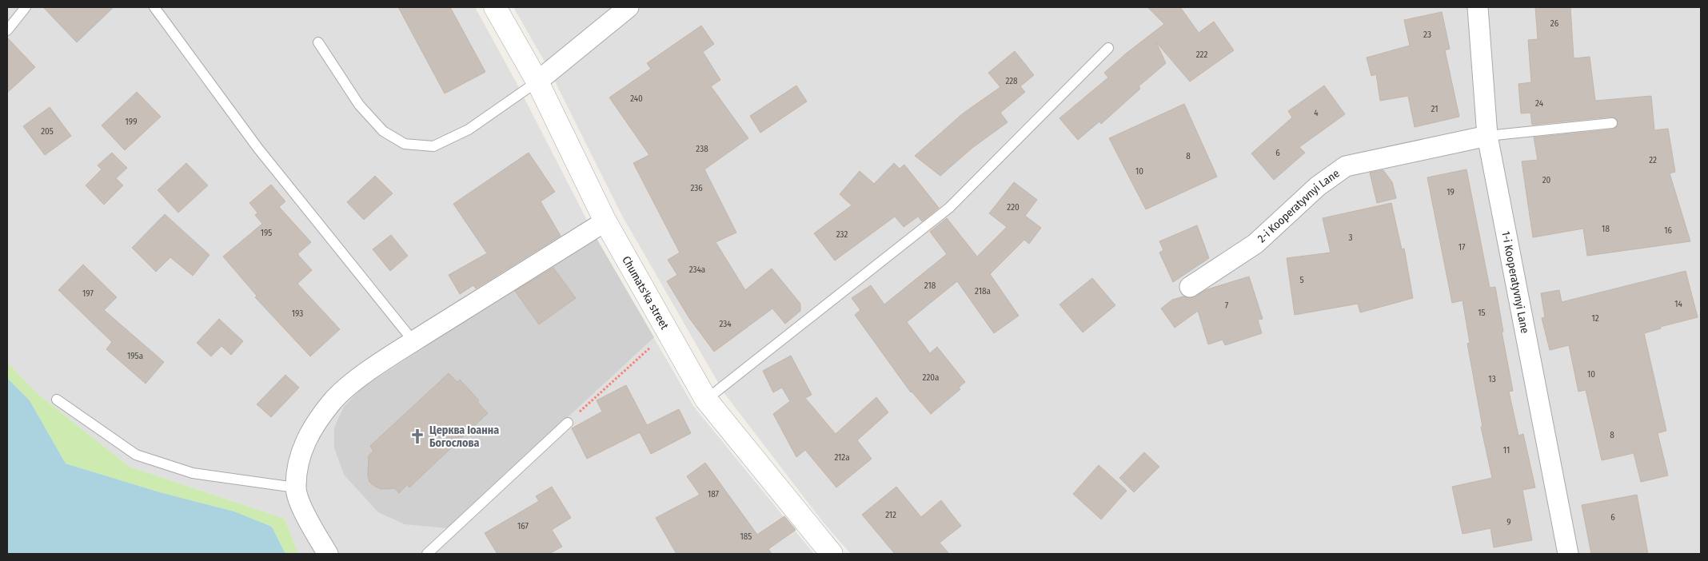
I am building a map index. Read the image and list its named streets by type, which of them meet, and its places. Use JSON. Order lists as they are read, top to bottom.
{
  "streets": {
    "street": ["2-i Kooperatyvnyi Lane", "1-i Kooperatyvnyi Lane", "Chumats'ka street"]
  },
  "crossings": [
    ["2-i Kooperatyvnyi Lane", "1-i Kooperatyvnyi Lane"]
  ],
  "places": {
    "church": ["Церква Іоанна Богослова"]
  },
  "house_numbers": [
    "26",
    "23",
    "222",
    "228",
    "240",
    "24",
    "21",
    "4",
    "199",
    "205",
    "238",
    "6",
    "8",
    "22",
    "10",
    "20",
    "236",
    "19",
    "220",
    "18",
    "16",
    "195",
    "232",
    "3",
    "17",
    "234а",
    "5",
    "218",
    "218а",
    "197",
    "14",
    "7",
    "15",
    "193",
    "12",
    "234",
    "195а",
    "10",
    "220а",
    "13",
    "8",
    "11",
    "212а",
    "187",
    "212",
    "6",
    "9",
    "167",
    "185"
  ]
}
